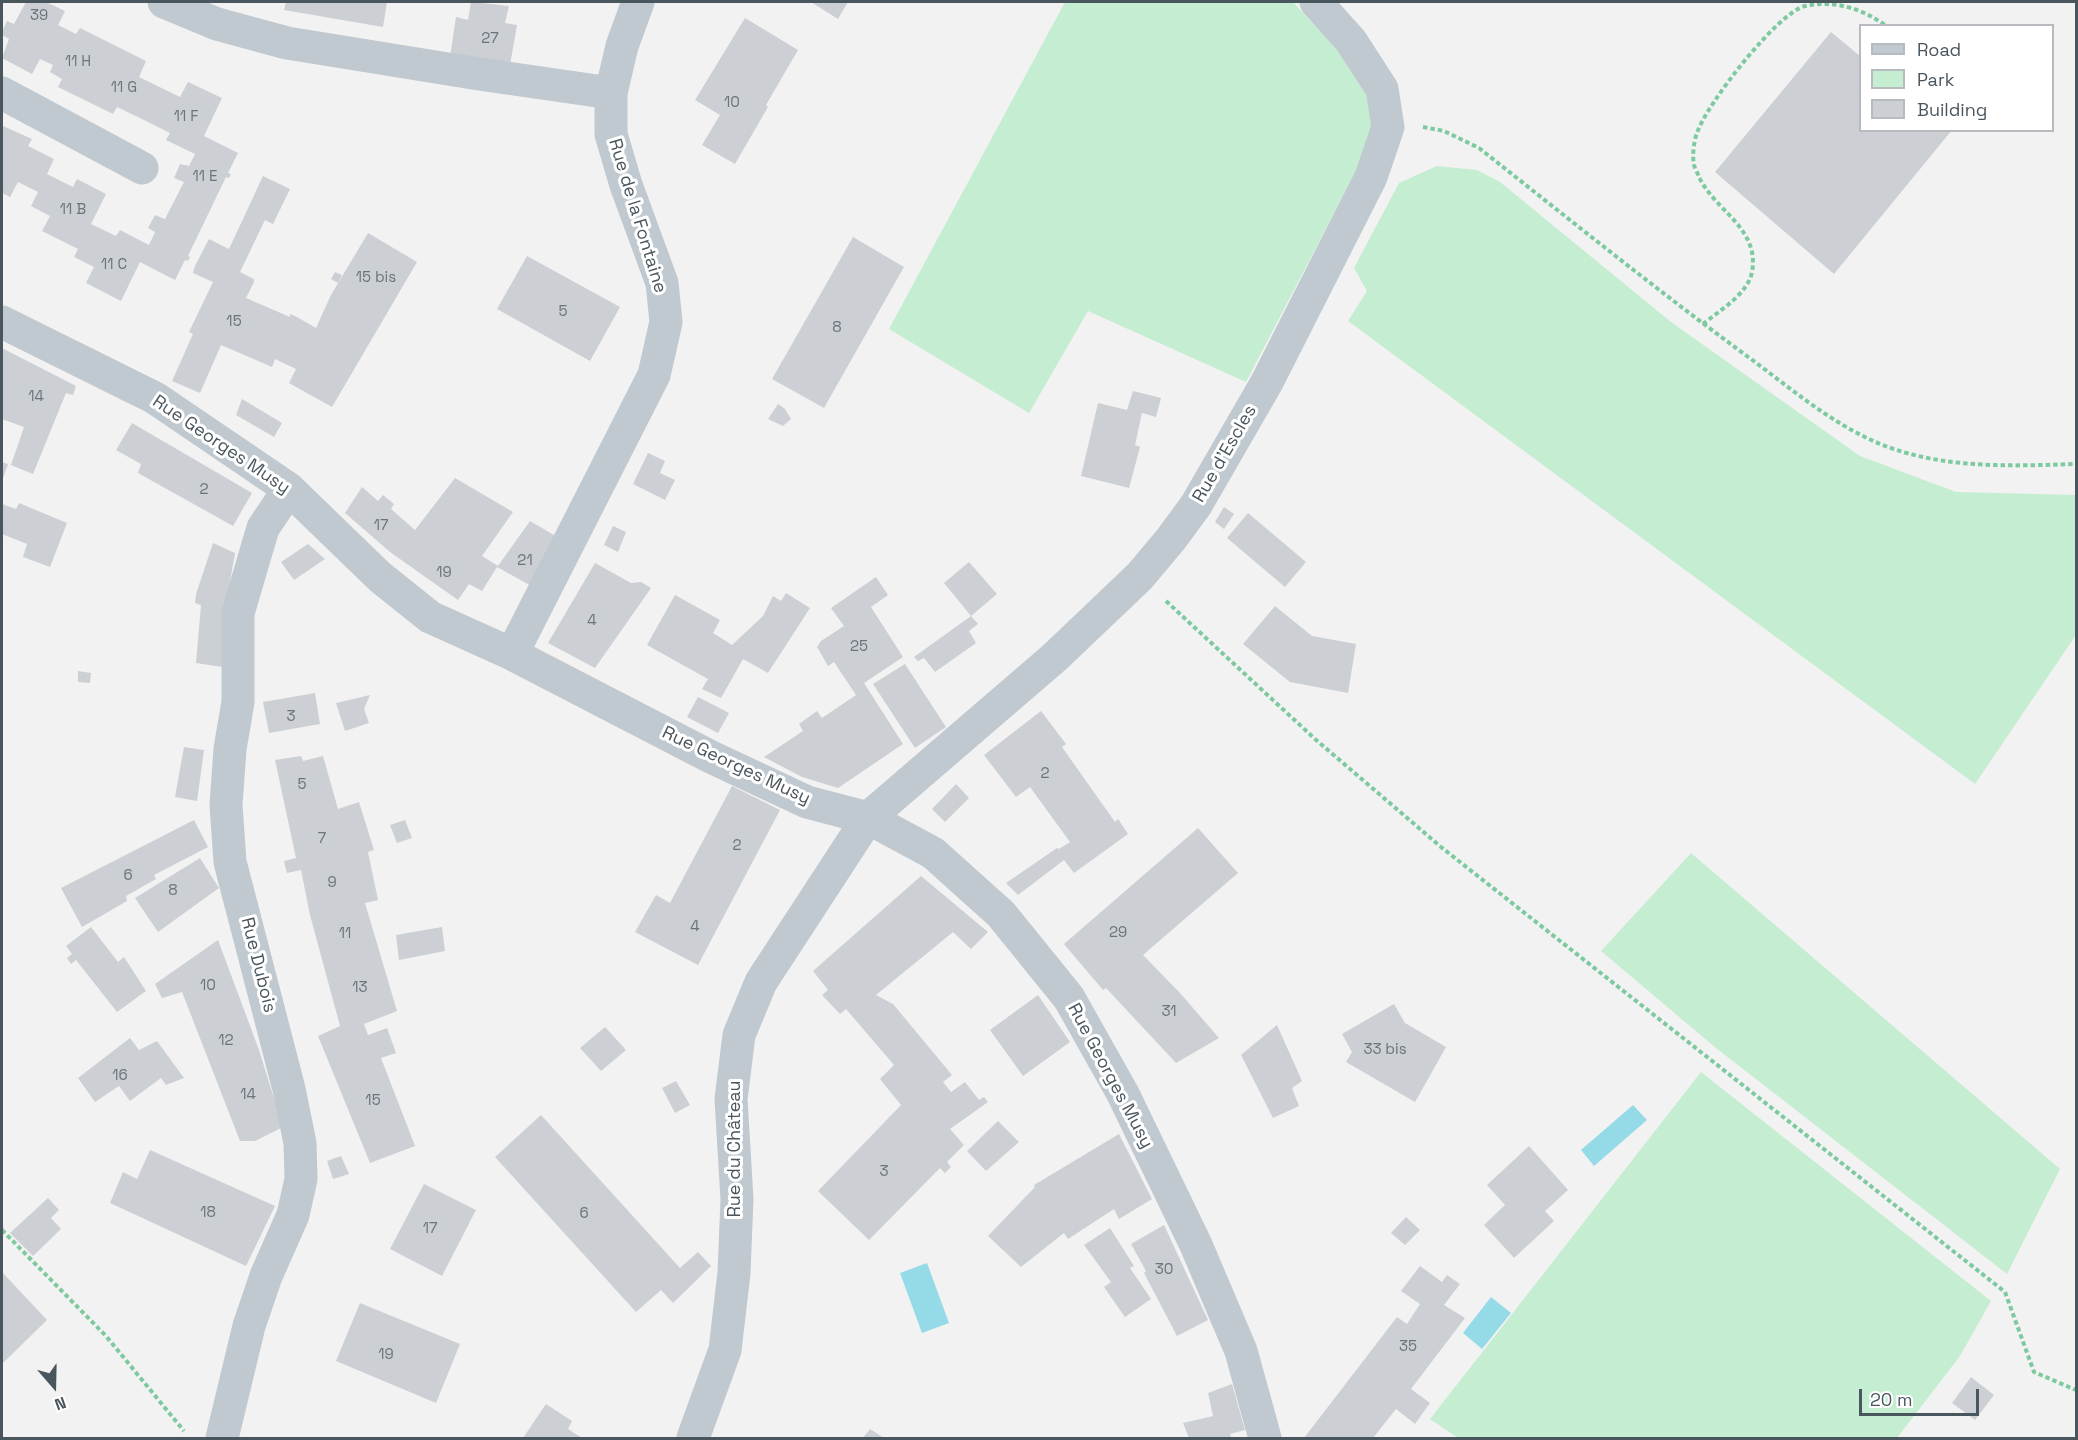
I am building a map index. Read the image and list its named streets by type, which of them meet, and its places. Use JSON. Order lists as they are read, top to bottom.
{
  "streets": {
    "street": [
      "Rue de la Fontaine",
      "Rue Georges Musy",
      "Rue d'Escles",
      "Rue Dubois",
      "Rue du Château"
    ]
  },
  "crossings": [
    ["Rue de la Fontaine", "Rue Georges Musy"],
    ["Rue Georges Musy", "Rue d'Escles"],
    ["Rue Georges Musy", "Rue Dubois"],
    ["Rue Georges Musy", "Rue du Château"],
    ["Rue d'Escles", "Rue du Château"]
  ],
  "house_numbers": [
    "39",
    "27",
    "11 H",
    "11 G",
    "10",
    "11 F",
    "11 E",
    "11 B",
    "11 C",
    "15 bis",
    "5",
    "15",
    "8",
    "14",
    "2",
    "17",
    "21",
    "19",
    "4",
    "25",
    "3",
    "2",
    "5",
    "7",
    "2",
    "6",
    "9",
    "8",
    "4",
    "29",
    "11",
    "10",
    "13",
    "31",
    "12",
    "33 bis",
    "16",
    "14",
    "15",
    "3",
    "18",
    "6",
    "17",
    "30",
    "35",
    "19"
  ],
  "legend": ["Road", "Park", "Building"],
  "scale_bar": "20 m",
  "north": "bottom"
}
